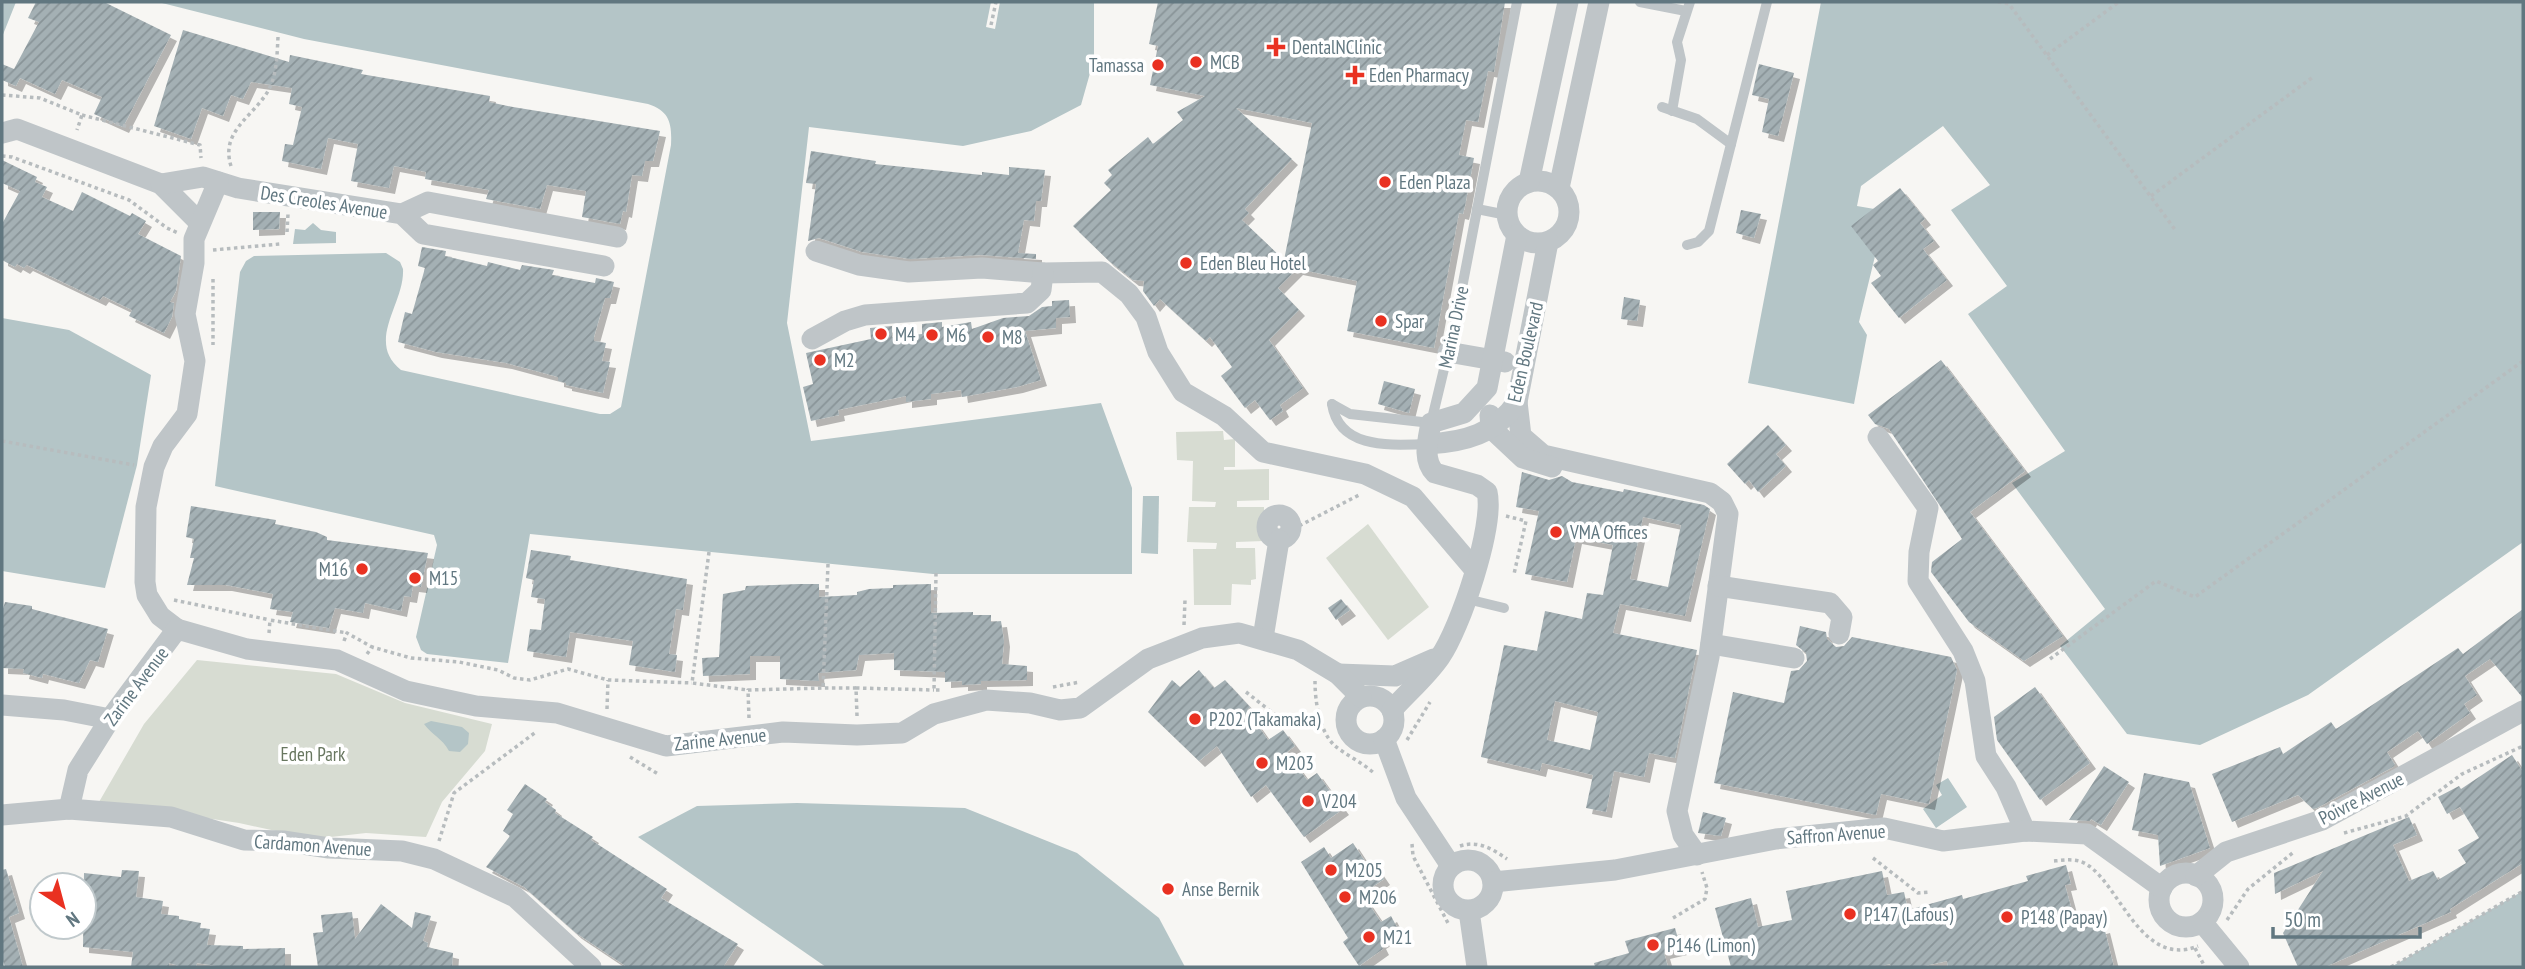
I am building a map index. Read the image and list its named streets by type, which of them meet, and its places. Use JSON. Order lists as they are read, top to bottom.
{
  "streets": {
    "street": [
      "Des Creoles Avenue",
      "Eden Boulevard",
      "Zarine Avenue",
      "Poivre Avenue",
      "Saffron Avenue",
      "Cardamon Avenue"
    ],
    "lane": ["Marina Drive"]
  },
  "crossings": [
    ["Marina Drive", "Eden Boulevard"],
    ["Zarine Avenue", "Cardamon Avenue"],
    ["Poivre Avenue", "Saffron Avenue"]
  ],
  "parks": ["Eden Park"],
  "places": {
    "health": ["DentalNClinic", "Eden Pharmacy"],
    "other": [
      "MCB",
      "Tamassa",
      "Eden Plaza",
      "Eden Bleu Hotel",
      "Spar",
      "M4",
      "M6",
      "M8",
      "M2",
      "VMA Offices",
      "M16",
      "M15",
      "P202 (Takamaka)",
      "M203",
      "V204",
      "M205",
      "Anse Bernik",
      "M206",
      "P147 (Lafous)",
      "P148 (Papay)",
      "M21",
      "P146 (Limon)"
    ]
  },
  "scale_bar": "50 m",
  "north": "bottom right"
}
